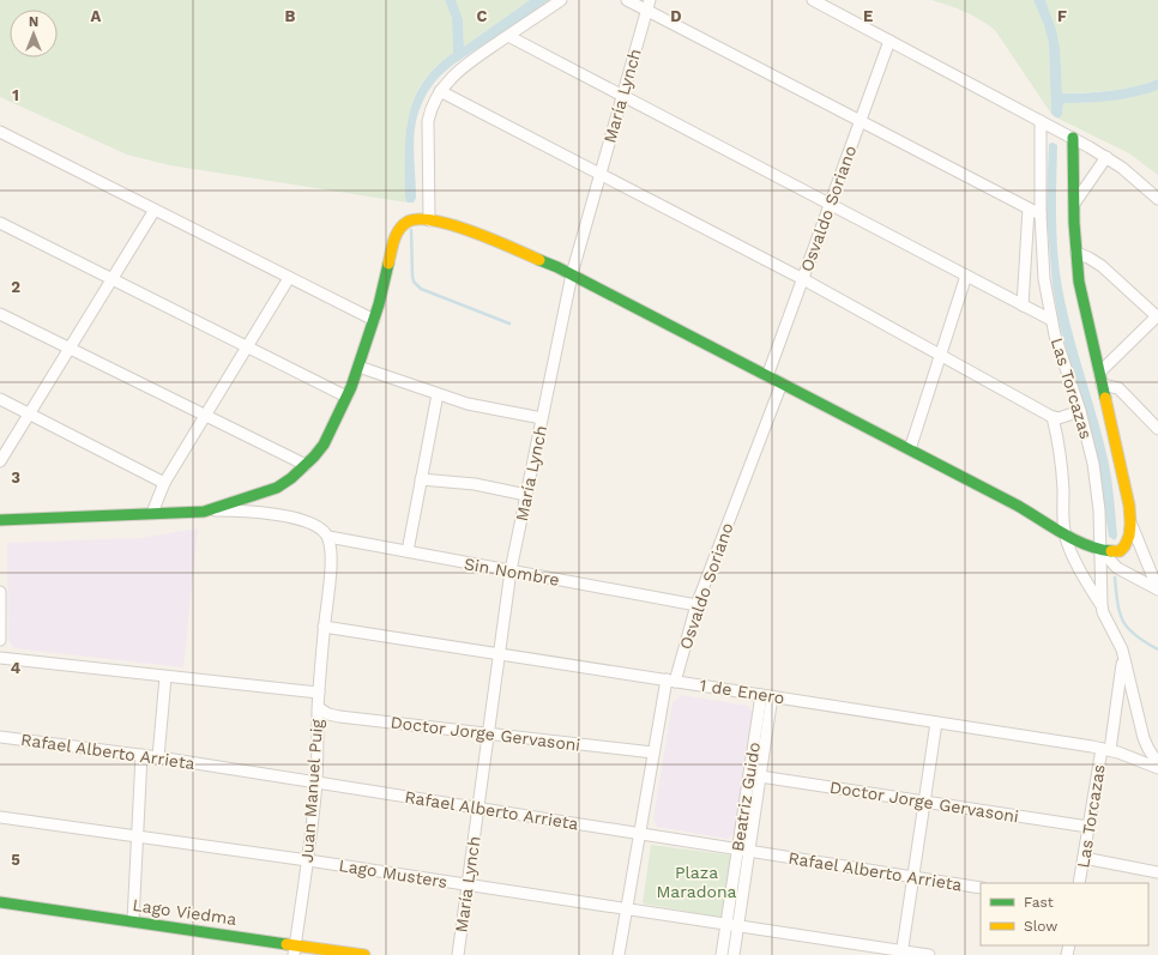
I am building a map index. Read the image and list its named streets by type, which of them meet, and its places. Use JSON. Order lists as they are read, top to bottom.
{
  "streets": {
    "street": [
      "María Lynch",
      "Osvaldo Soriano",
      "Las Torcazas",
      "Sin Nombre",
      "1 de Enero",
      "Doctor Jorge Gervasoni",
      "Rafael Alberto Arrieta",
      "Juan Manuel Puig",
      "Beatriz Guido",
      "Lago Musters",
      "Lago Viedma"
    ]
  },
  "crossings": [
    ["María Lynch", "Sin Nombre"],
    ["María Lynch", "1 de Enero"],
    ["María Lynch", "Doctor Jorge Gervasoni"],
    ["María Lynch", "Rafael Alberto Arrieta"],
    ["María Lynch", "Lago Musters"],
    ["Osvaldo Soriano", "Sin Nombre"],
    ["Osvaldo Soriano", "1 de Enero"],
    ["Osvaldo Soriano", "Doctor Jorge Gervasoni"],
    ["Osvaldo Soriano", "Rafael Alberto Arrieta"],
    ["Osvaldo Soriano", "Lago Musters"],
    ["Las Torcazas", "1 de Enero"],
    ["Las Torcazas", "Doctor Jorge Gervasoni"],
    ["1 de Enero", "Juan Manuel Puig"],
    ["1 de Enero", "Beatriz Guido"],
    ["Doctor Jorge Gervasoni", "Juan Manuel Puig"],
    ["Doctor Jorge Gervasoni", "Beatriz Guido"],
    ["Rafael Alberto Arrieta", "Juan Manuel Puig"],
    ["Rafael Alberto Arrieta", "Beatriz Guido"],
    ["Juan Manuel Puig", "Lago Musters"],
    ["Juan Manuel Puig", "Lago Viedma"],
    ["Beatriz Guido", "Lago Musters"]
  ],
  "parks": ["Plaza Maradona"],
  "legend": ["Fast", "Slow"],
  "north": "top",
  "grid": {
    "columns": [
      "A",
      "B",
      "C",
      "D",
      "E",
      "F"
    ],
    "rows": [
      "1",
      "2",
      "3",
      "4",
      "5"
    ]
  }
}
